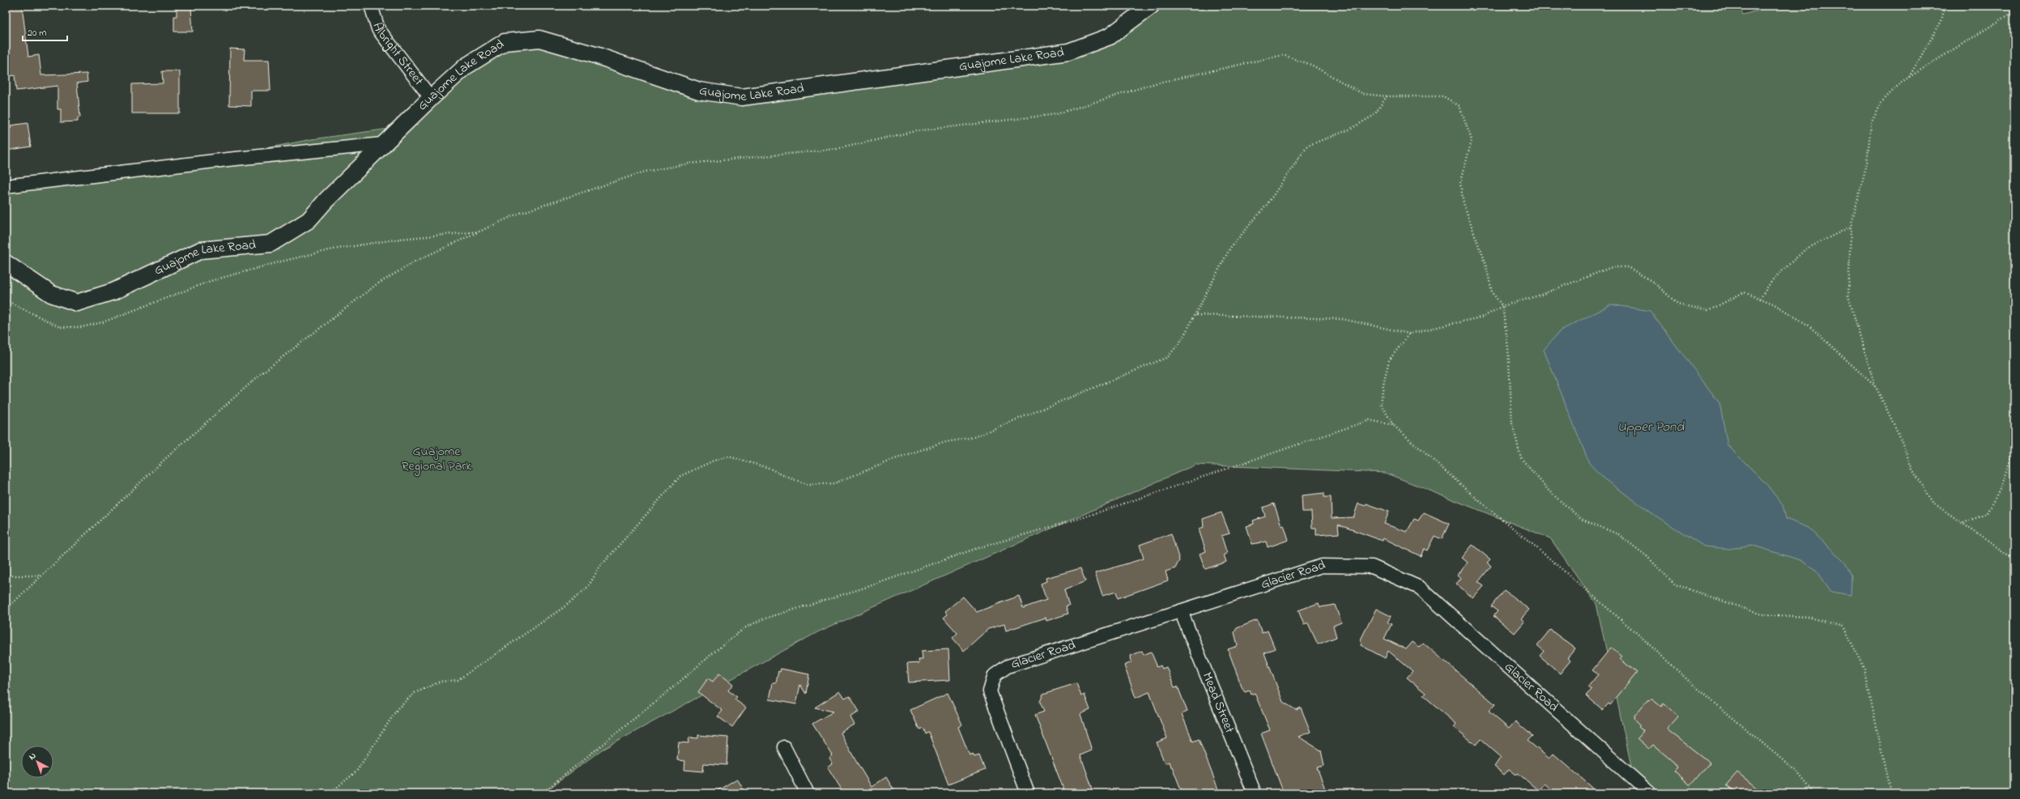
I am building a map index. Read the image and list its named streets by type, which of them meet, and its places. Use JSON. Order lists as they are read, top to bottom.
{
  "streets": {
    "street": [
      "Albright Street",
      "Guajome Lake Road",
      "Glacier Road",
      "Mead Street"
    ]
  },
  "crossings": [
    ["Albright Street", "Guajome Lake Road"],
    ["Glacier Road", "Mead Street"]
  ],
  "water": ["Upper Pond"],
  "parks": ["Guajome Regional Park"],
  "scale_bar": "20 m",
  "north": "top left"
}
